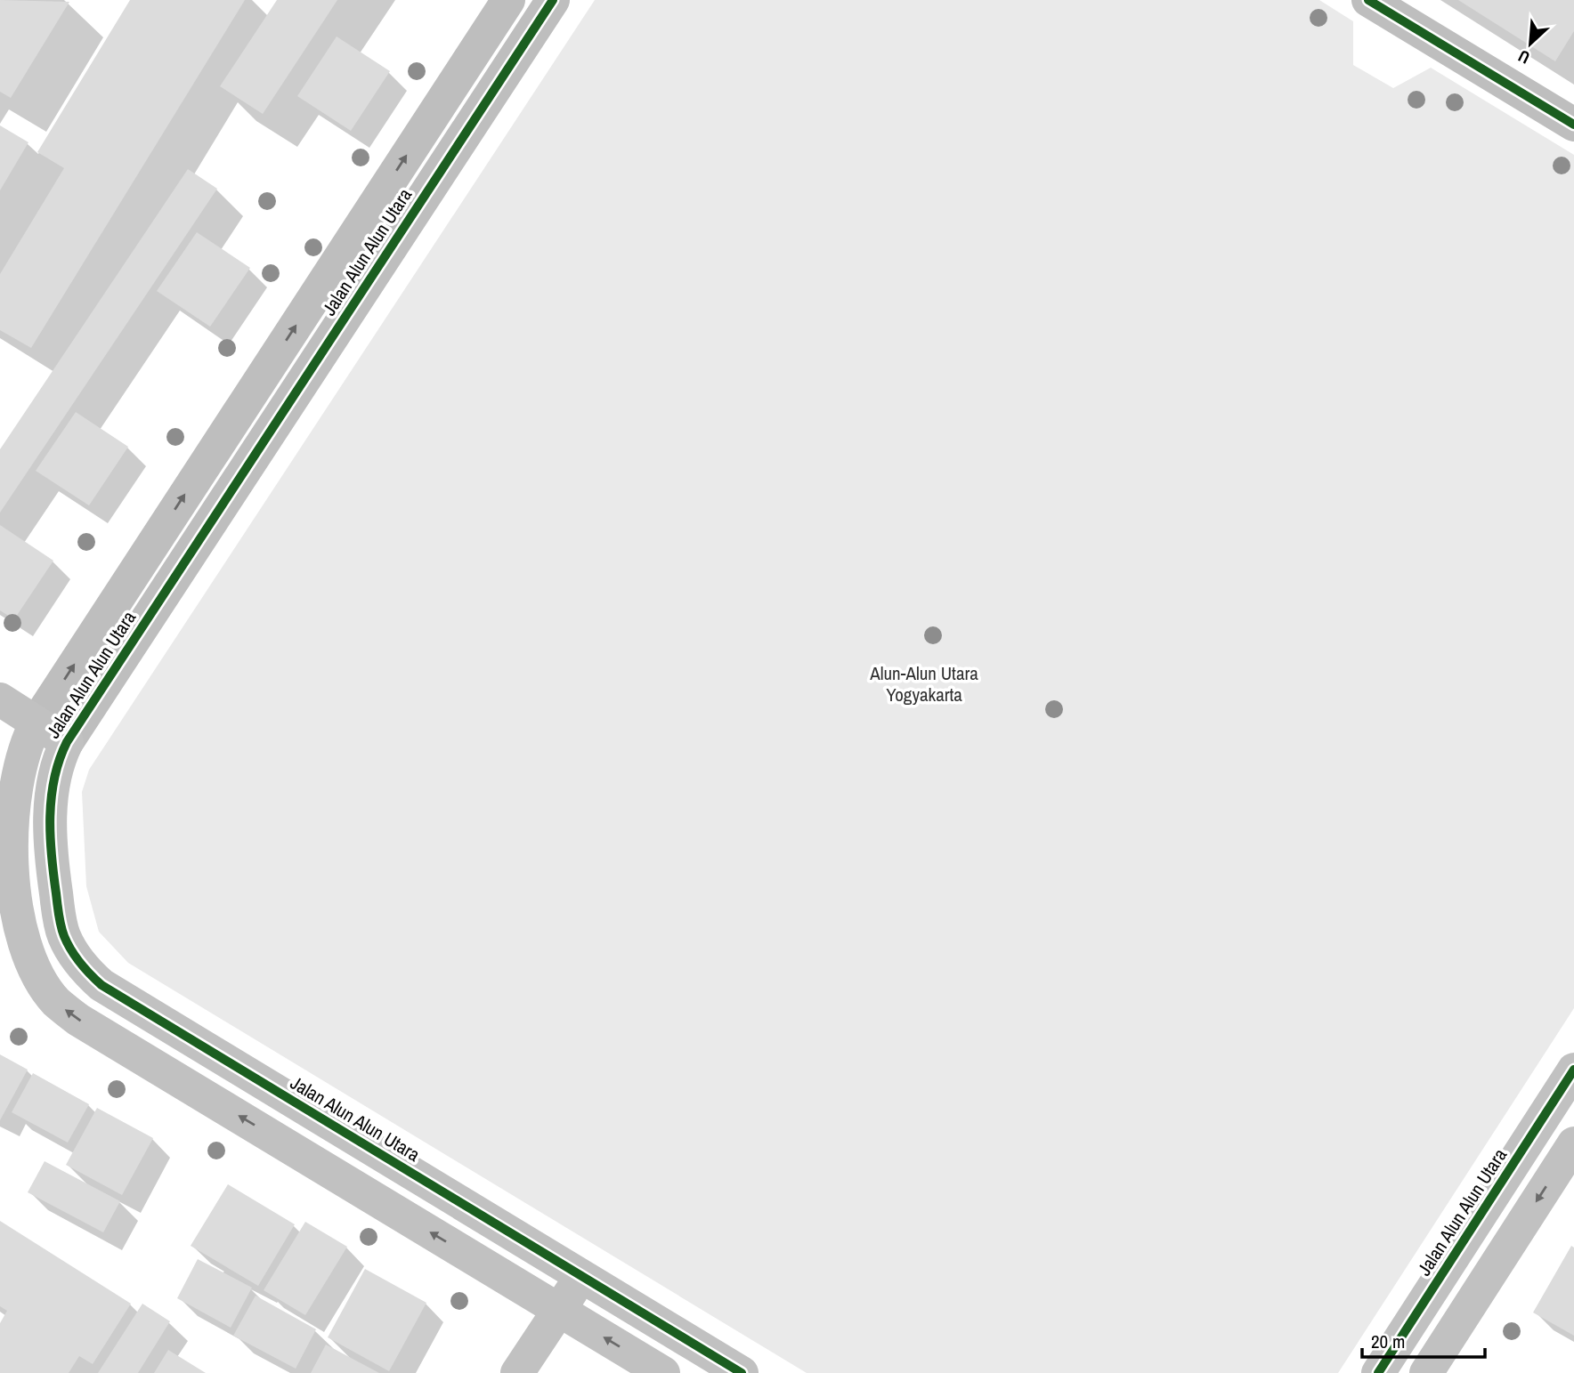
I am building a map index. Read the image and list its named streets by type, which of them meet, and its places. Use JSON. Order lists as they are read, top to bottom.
{
  "streets": {
    "street": ["Jalan Alun Alun Utara"]
  },
  "parks": ["Alun-Alun Utara Yogyakarta"],
  "scale_bar": "20 m",
  "north": "bottom left"
}
